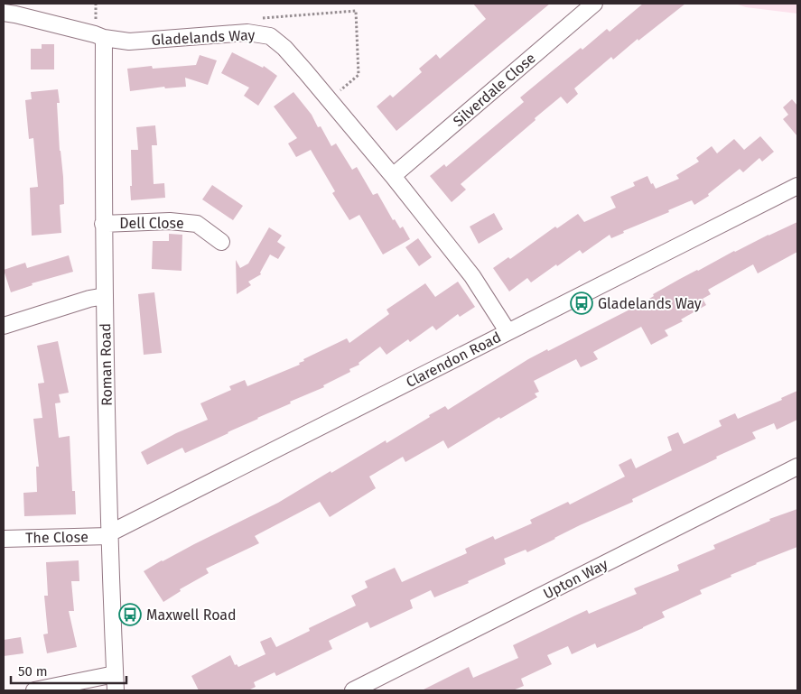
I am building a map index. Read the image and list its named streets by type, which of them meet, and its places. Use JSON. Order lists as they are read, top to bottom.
{
  "streets": {
    "street": [
      "Gladelands Way",
      "Silverdale Close",
      "Dell Close",
      "Clarendon Road",
      "Roman Road",
      "The Close",
      "Upton Way"
    ]
  },
  "crossings": [
    ["Gladelands Way", "Silverdale Close"],
    ["Gladelands Way", "Clarendon Road"],
    ["Gladelands Way", "Roman Road"],
    ["Dell Close", "Roman Road"],
    ["Clarendon Road", "Roman Road"],
    ["Clarendon Road", "The Close"],
    ["Roman Road", "The Close"]
  ],
  "places": {
    "bus stop": ["Gladelands Way", "Maxwell Road"]
  },
  "scale_bar": "50 m"
}
